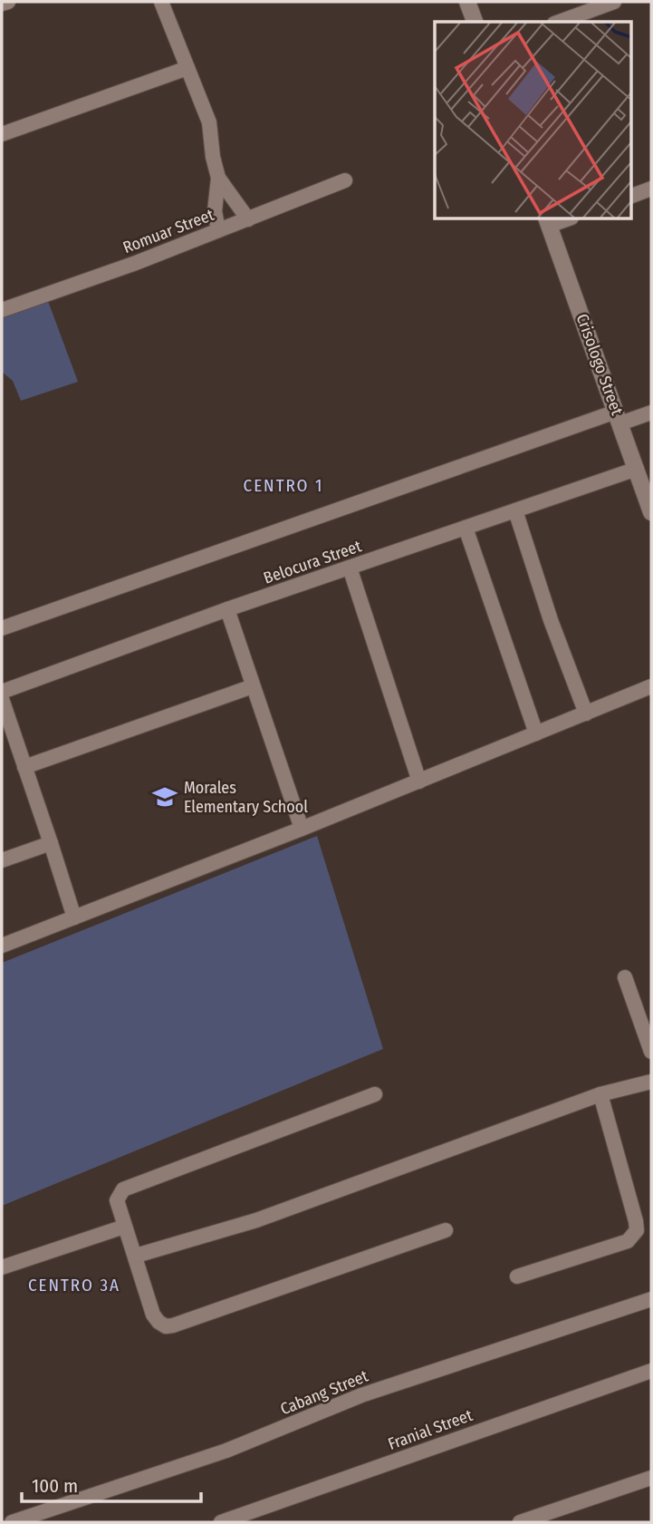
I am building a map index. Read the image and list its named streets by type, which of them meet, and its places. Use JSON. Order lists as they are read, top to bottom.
{
  "streets": {
    "street": [
      "Romuar Street",
      "Crisologo Street",
      "Belocura Street",
      "Cabang Street",
      "Franial Street"
    ]
  },
  "crossings": [
    ["Crisologo Street", "Belocura Street"]
  ],
  "districts": ["CENTRO 1", "CENTRO 3A"],
  "places": {
    "school or university": ["Morales Elementary School"]
  },
  "scale_bar": "100 m"
}
